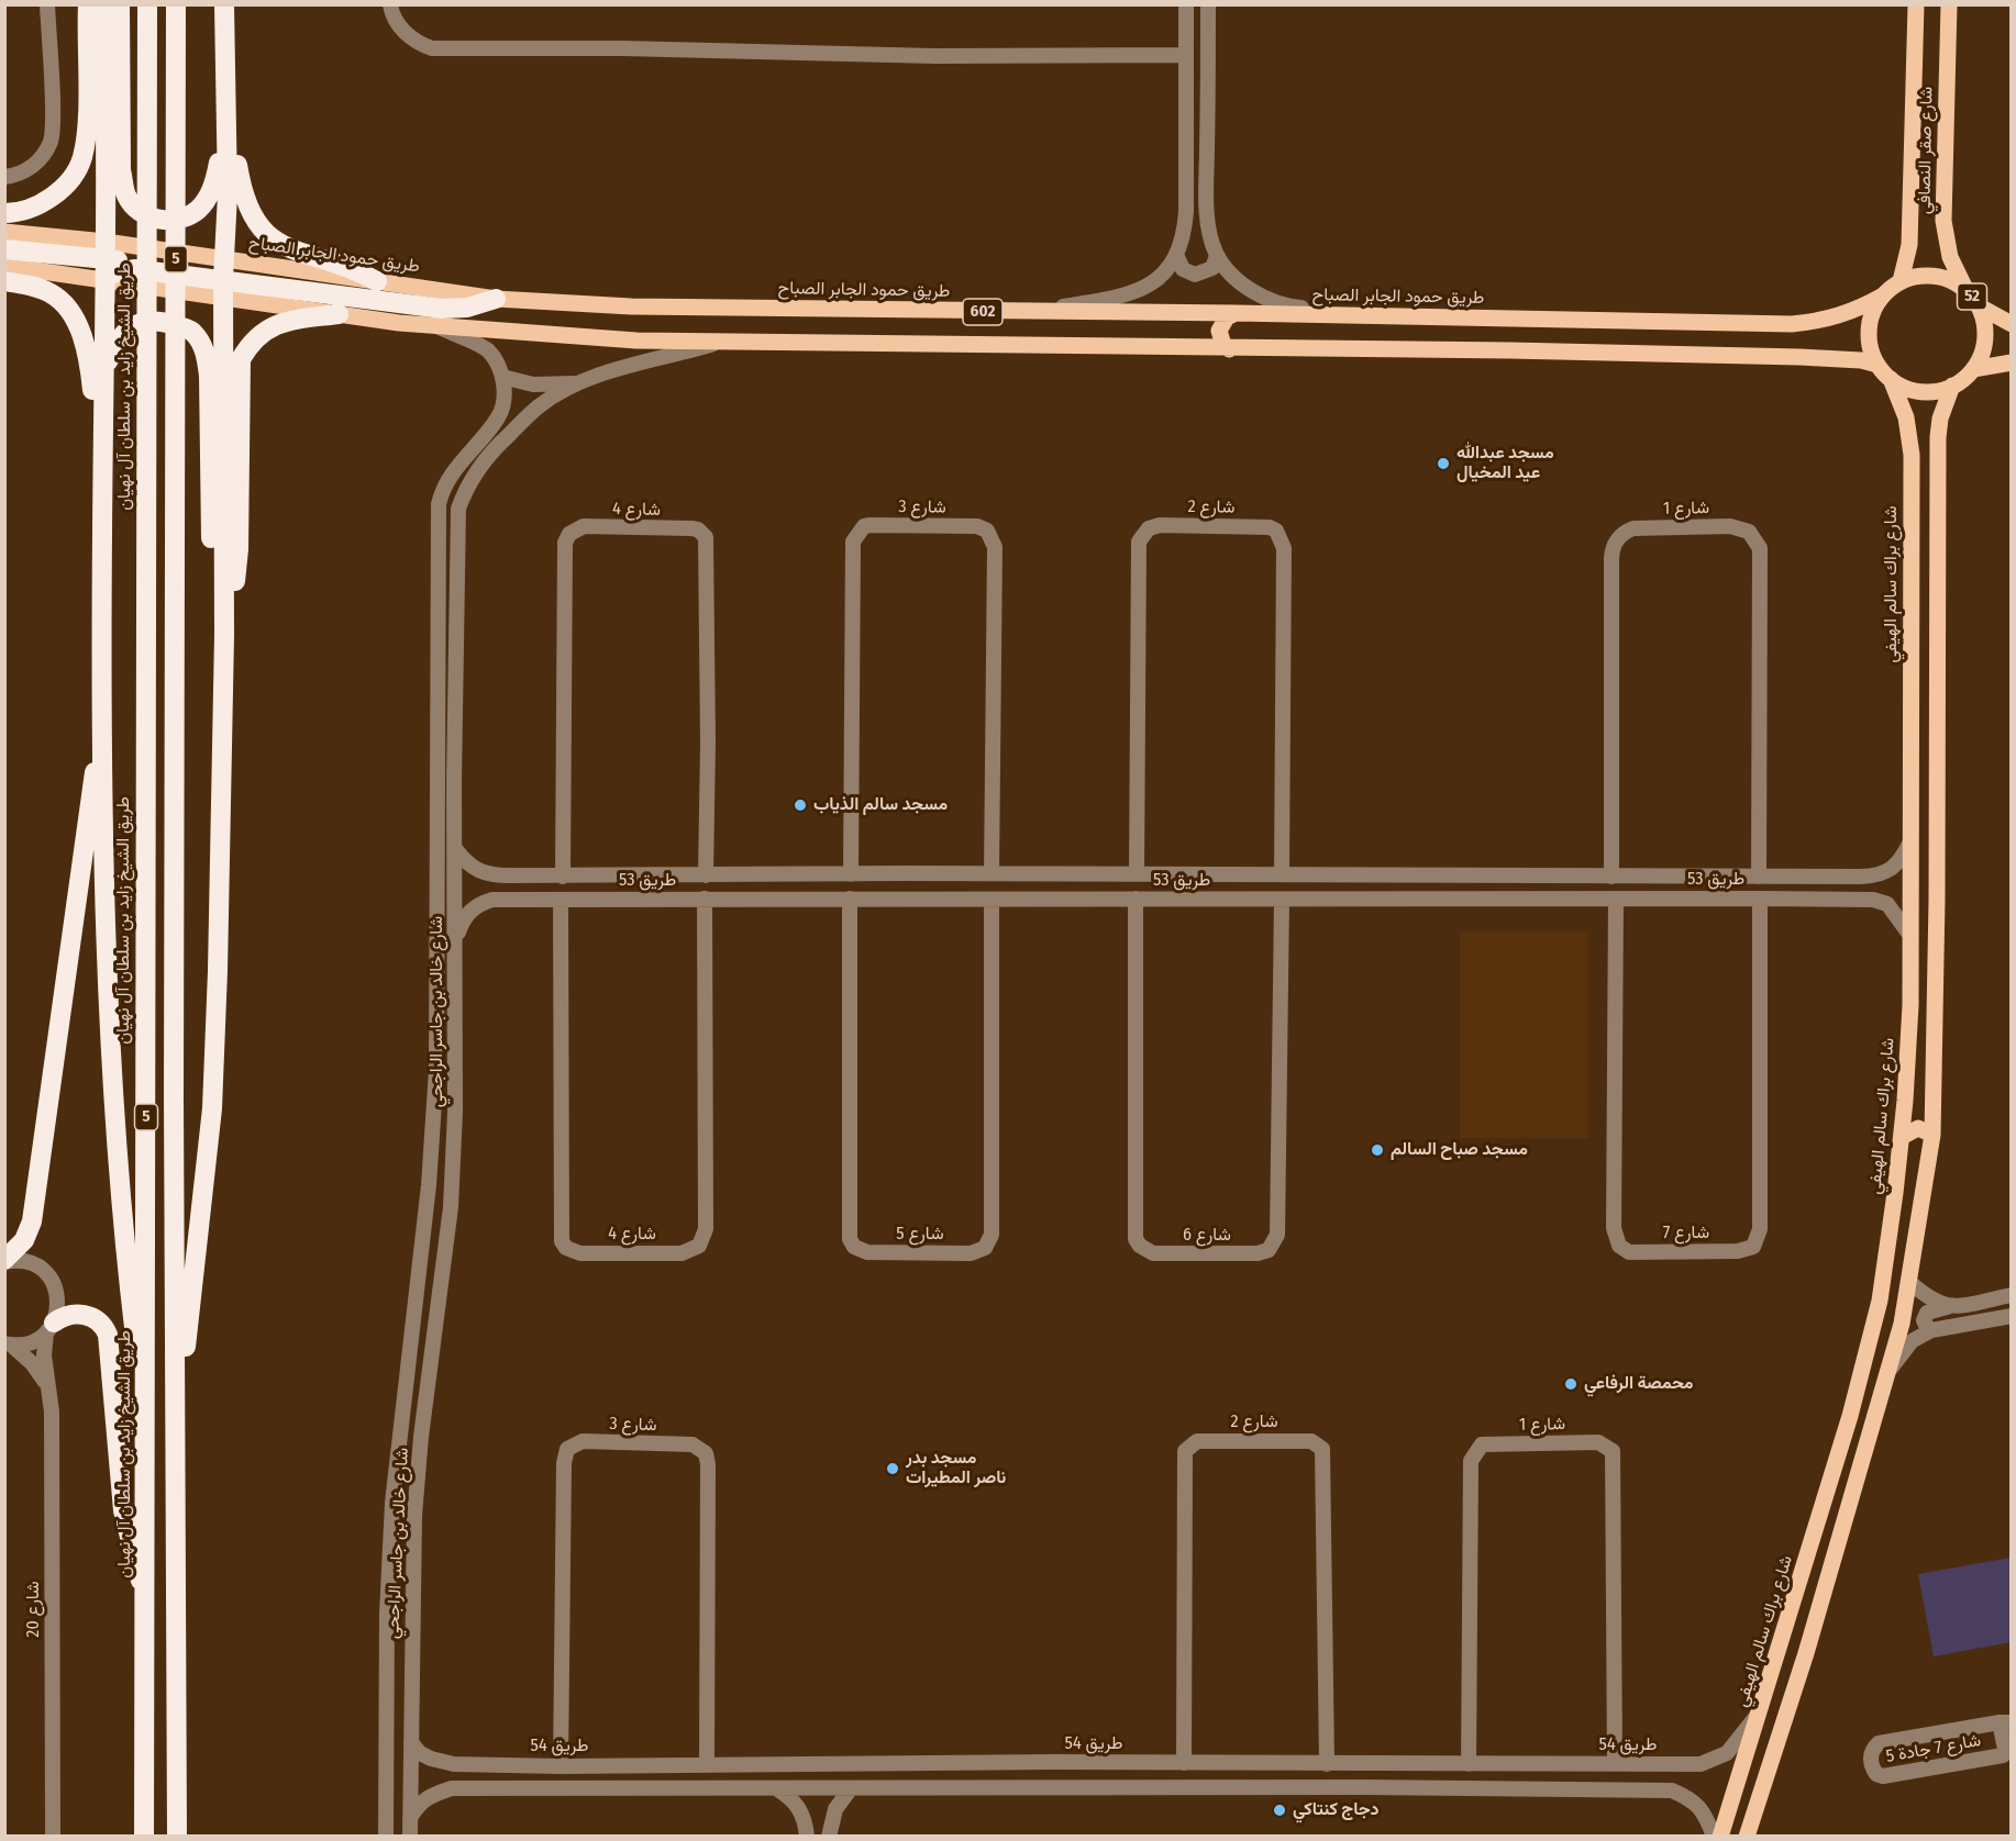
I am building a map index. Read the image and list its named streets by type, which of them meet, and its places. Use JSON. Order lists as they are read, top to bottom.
{
  "streets": {
    "highway": ["5", "طريق الشيخ زايد بن سلطان آل نهيان"],
    "main road": [
      "شارع صقر النصافي",
      "طريق حمود الجابر الصباح",
      "52",
      "602",
      "شارع براك سالم الهيفي"
    ],
    "street": [
      "شارع 3",
      "شارع 2",
      "شارع 1",
      "شارع 4",
      "طريق 53",
      "شارع خالد بن جاسر الراجحي",
      "شارع 7",
      "شارع 5",
      "شارع 6",
      "شارع 20",
      "طريق 54",
      "شارع 7 جادة 5"
    ]
  },
  "crossings": [
    ["شارع صقر النصافي", "طريق حمود الجابر الصباح"],
    ["شارع صقر النصافي", "52"],
    ["شارع صقر النصافي", "شارع براك سالم الهيفي"],
    ["طريق حمود الجابر الصباح", "52"],
    ["طريق حمود الجابر الصباح", "شارع براك سالم الهيفي"],
    ["طريق حمود الجابر الصباح", "شارع خالد بن جاسر الراجحي"],
    ["52", "شارع براك سالم الهيفي"],
    ["شارع 3", "طريق 53"],
    ["شارع 3", "طريق 54"],
    ["شارع 2", "طريق 53"],
    ["شارع 2", "طريق 54"],
    ["شارع 1", "طريق 53"],
    ["شارع 1", "طريق 54"],
    ["شارع 4", "طريق 53"],
    ["شارع براك سالم الهيفي", "طريق 53"],
    ["شارع براك سالم الهيفي", "طريق 54"],
    ["طريق 53", "شارع خالد بن جاسر الراجحي"],
    ["طريق 53", "شارع 7"],
    ["طريق 53", "شارع 5"],
    ["طريق 53", "شارع 6"],
    ["شارع خالد بن جاسر الراجحي", "طريق 54"]
  ],
  "places": [
    "مسجد عبدالله عيد المخيال",
    "مسجد سالم الذياب",
    "مسجد صباح السالم",
    "محمصة الرفاعي",
    "مسجد بدر ناصر المطيرات",
    "دجاج كنتاكي"
  ]
}
